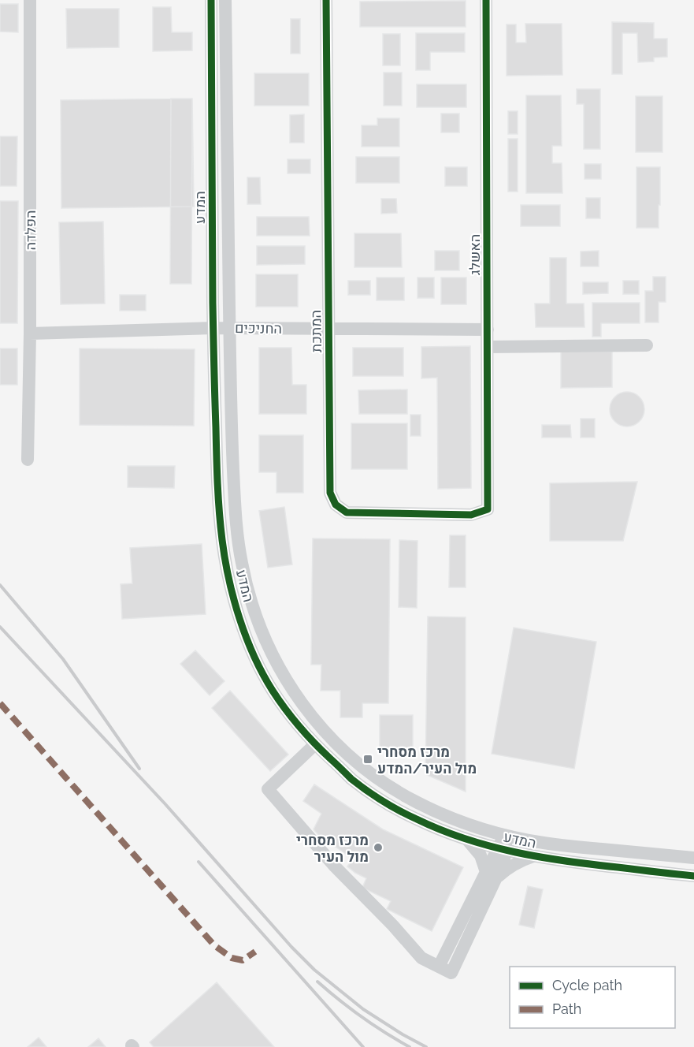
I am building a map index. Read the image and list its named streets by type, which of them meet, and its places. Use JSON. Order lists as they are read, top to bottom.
{
  "streets": {
    "street": [
      "המדע",
      "הפלדה",
      "האשלג",
      "החניכים",
      "המתכת"
    ]
  },
  "crossings": [
    ["המדע", "החניכים"],
    ["הפלדה", "החניכים"],
    ["האשלג", "החניכים"],
    ["האשלג", "המתכת"],
    ["החניכים", "המתכת"]
  ],
  "places": {
    "transit": ["מרכז מסחרי מול העיר/המדע"],
    "other": ["מרכז מסחרי מול העיר"]
  },
  "legend": ["Cycle path", "Path"]
}
